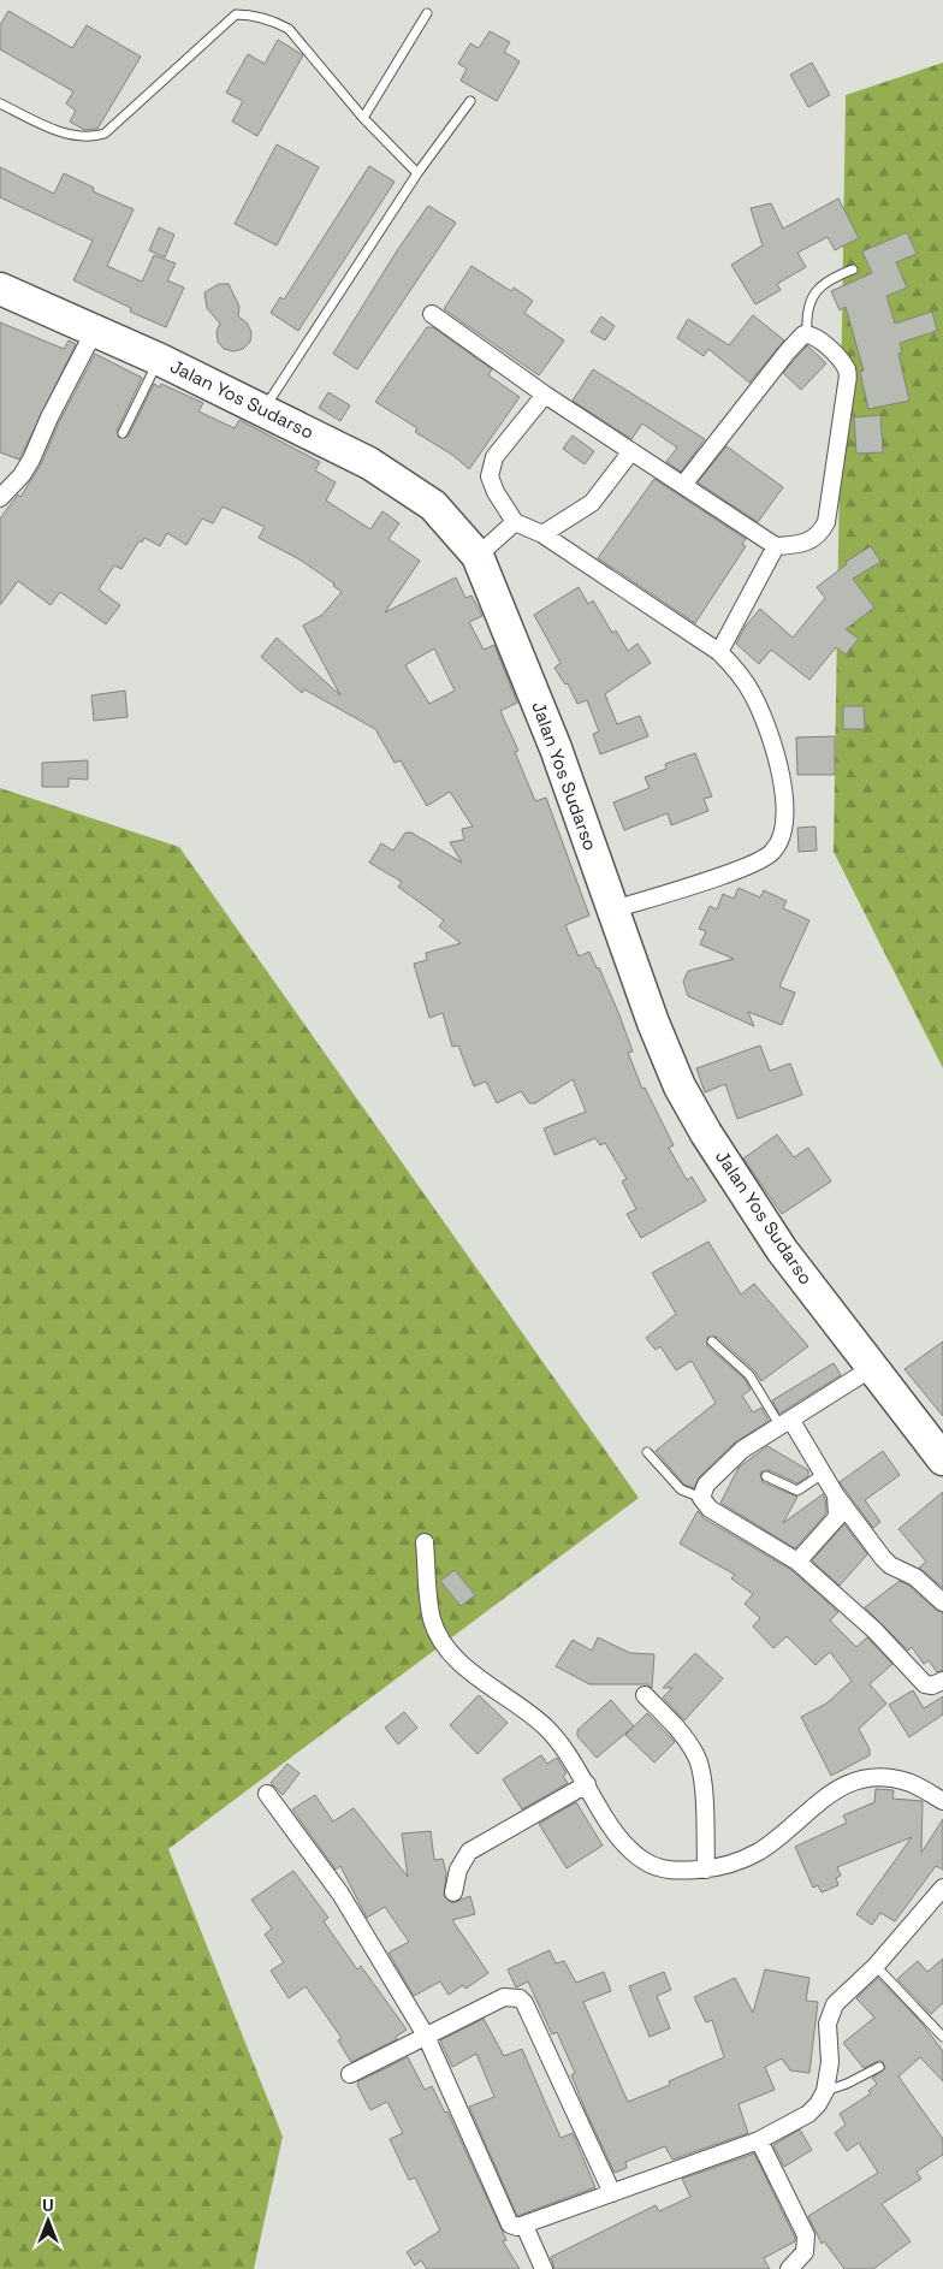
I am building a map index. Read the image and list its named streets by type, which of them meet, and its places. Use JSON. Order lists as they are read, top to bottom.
{
  "streets": {
    "highway": ["Jalan Yos Sudarso"]
  },
  "north": "top"
}
